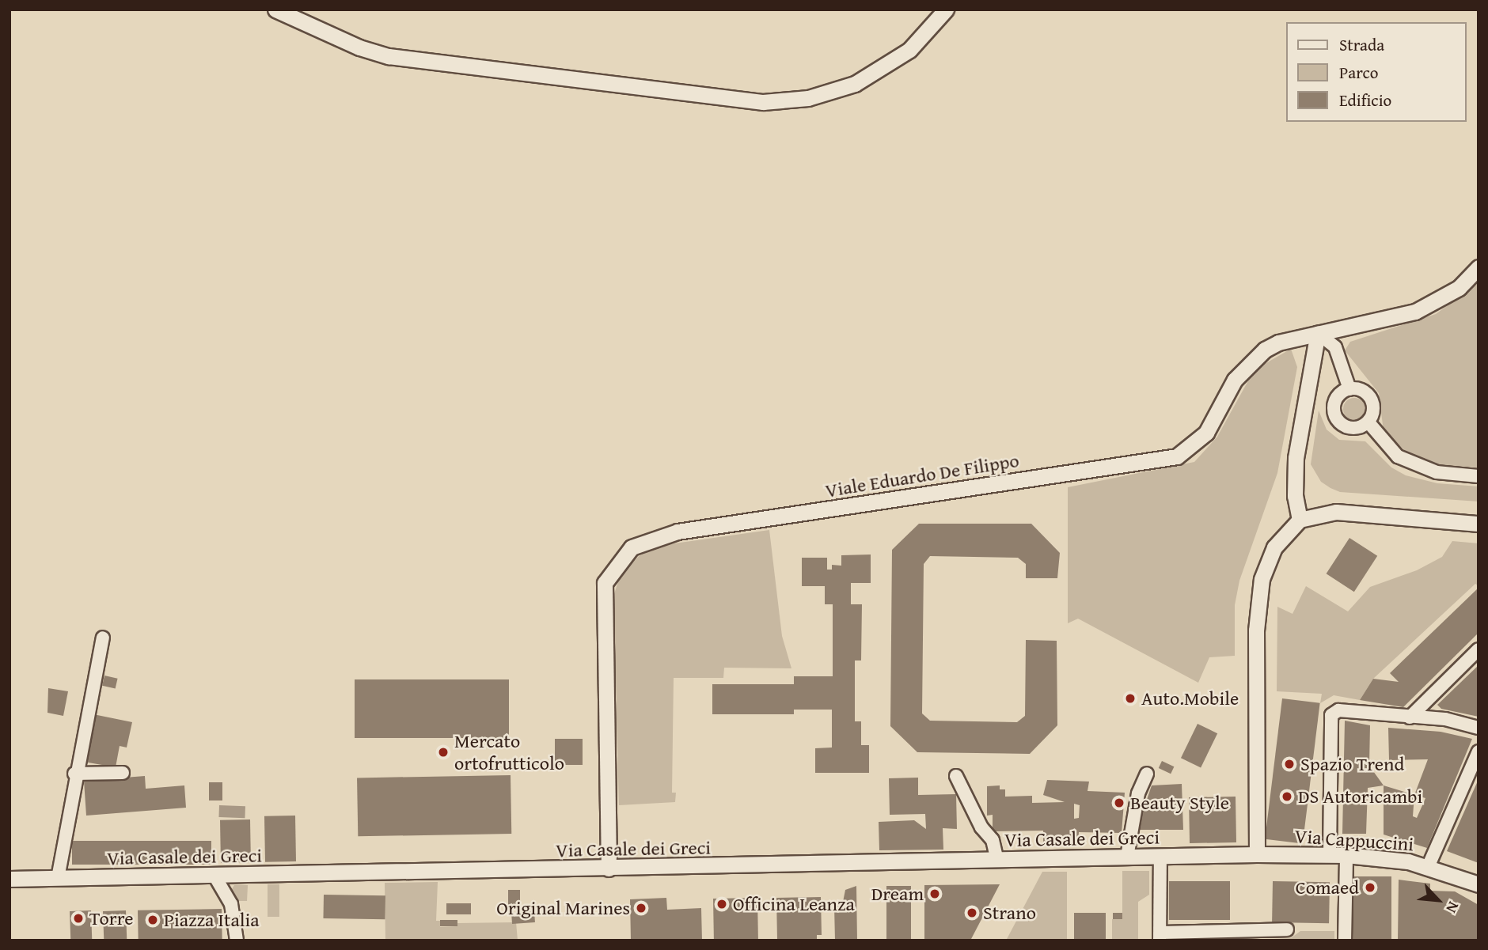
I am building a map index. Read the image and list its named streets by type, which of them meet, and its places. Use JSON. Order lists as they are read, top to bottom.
{
  "streets": {
    "street": ["Viale Eduardo De Filippo", "Via Casale dei Greci", "Via Cappuccini"]
  },
  "crossings": [
    ["Viale Eduardo De Filippo", "Via Casale dei Greci"],
    ["Via Casale dei Greci", "Via Cappuccini"]
  ],
  "places": [
    "Auto.Mobile",
    "Mercato ortofrutticolo",
    "Spazio Trend",
    "DS Autoricambi",
    "Beauty Style",
    "Comaed",
    "Dream",
    "Officina Leanza",
    "Original Marines",
    "Strano",
    "Torre",
    "Piazza Italia"
  ],
  "legend": ["Strada", "Parco", "Edificio"],
  "north": "bottom right"
}
